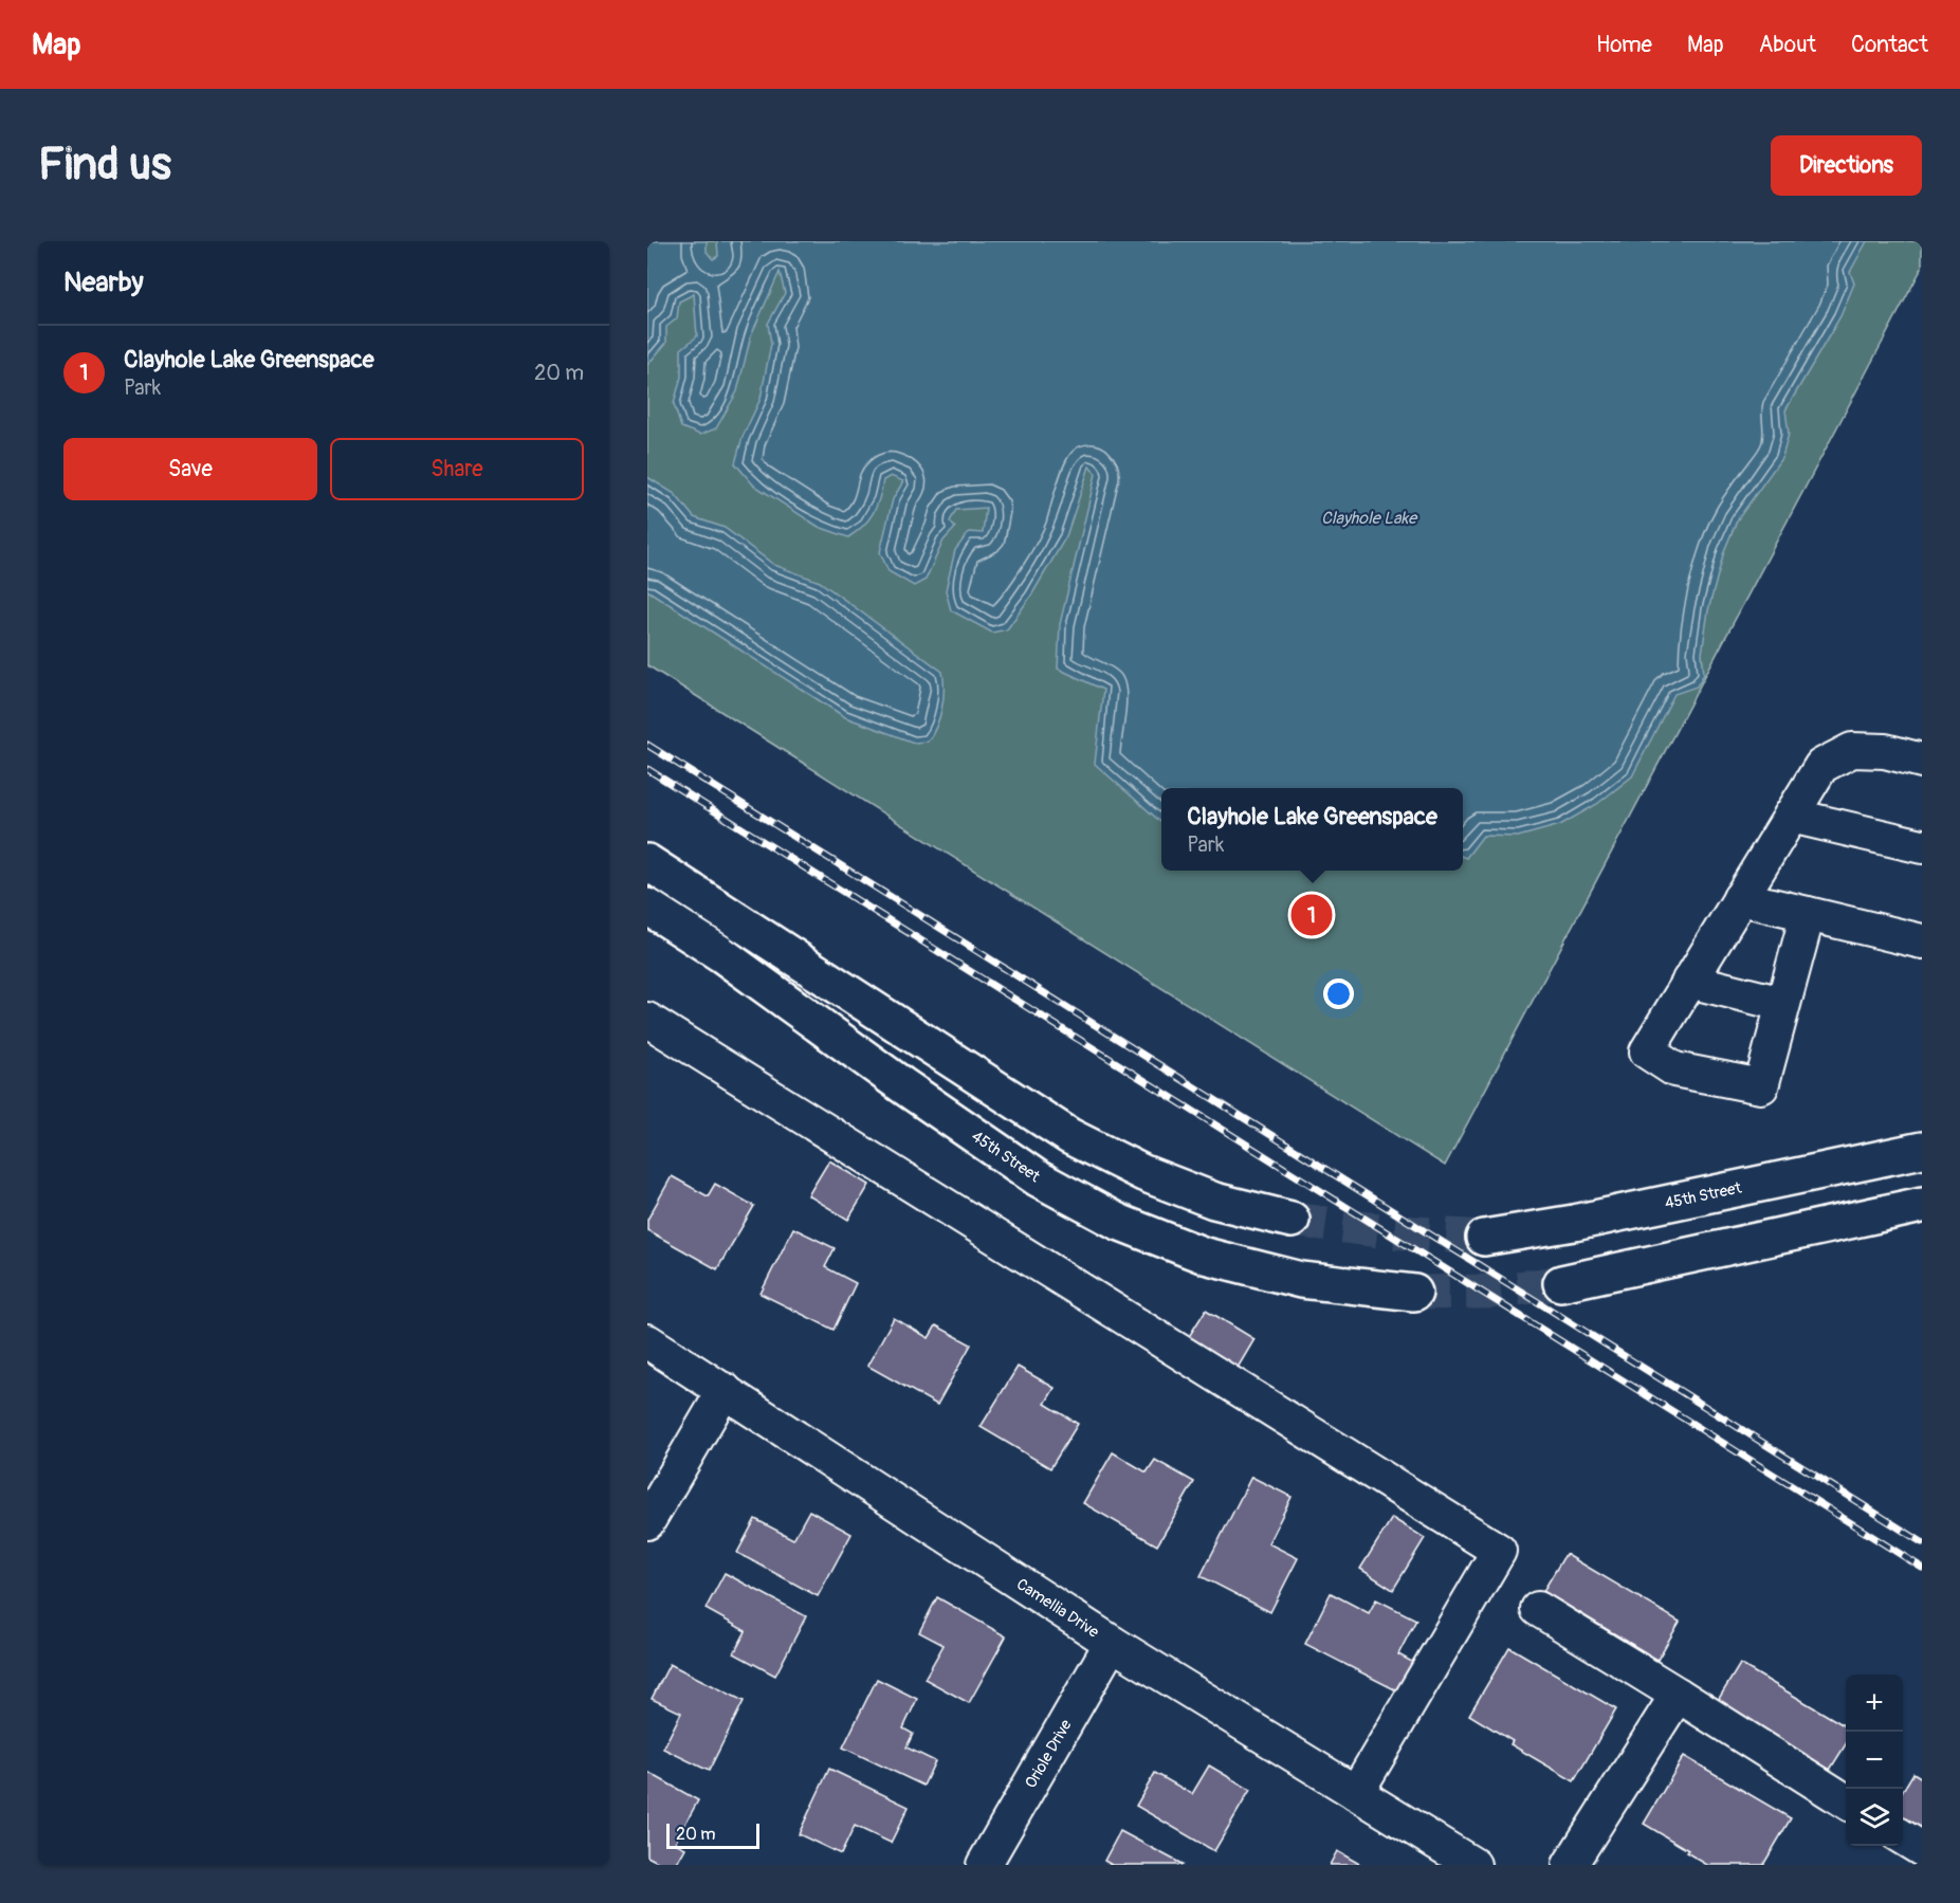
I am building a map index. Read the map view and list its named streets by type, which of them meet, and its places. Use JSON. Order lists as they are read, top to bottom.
{
  "streets": {
    "main road": ["45th Street"],
    "street": ["Camellia Drive", "Oriole Drive"]
  },
  "crossings": [
    ["Camellia Drive", "Oriole Drive"]
  ],
  "water": ["Clayhole Lake"],
  "scale_bar": "20 m",
  "page": {
    "header": "Map",
    "nav": [
      "Home",
      "Map",
      "About",
      "Contact"
    ],
    "buttons": [
      "Directions",
      ["Save", "Share"]
    ],
    "title": "Find us",
    "heading": "Nearby",
    "list": [
      {
        "mark": "1",
        "name": "Clayhole Lake Greenspace",
        "note": "Park",
        "value": "20 m"
      }
    ],
    "popup": ["Clayhole Lake Greenspace", "Park"],
    "pins": "1",
    "map_buttons": ["+", "−"],
    "scale": "20 m"
  }
}
